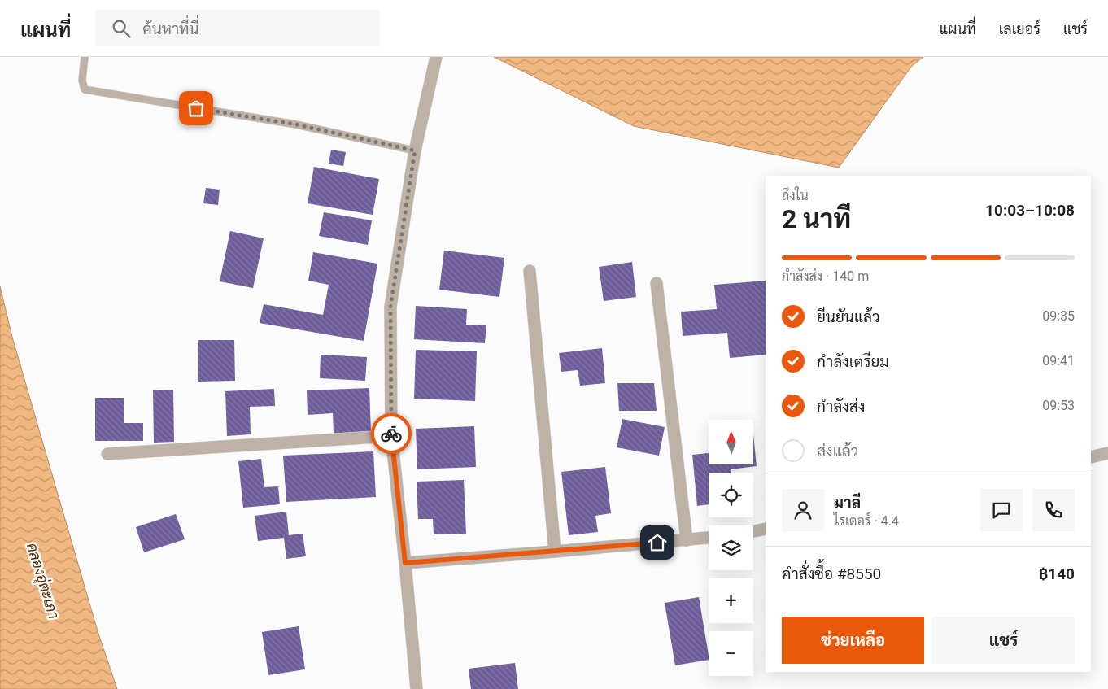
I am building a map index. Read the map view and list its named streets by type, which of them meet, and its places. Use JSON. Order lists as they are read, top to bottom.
{
  "water": ["คลองอุ่ตะเภา"],
  "north": "top",
  "page": {
    "header": "แผนที่",
    "search": "ค้นหาที่นี่",
    "nav": ["แผนที่", "เลเยอร์", "แชร์"],
    "heading": ["2 นาที", "ถึงใน", "10:03–10:08"],
    "panel": [
      "มาลี",
      "ไรเดอร์ · 4.4",
      "คำสั่งซื้อ #8550",
      "฿140"
    ],
    "bar": "กำลังส่ง · 140 m",
    "list": [
      ["ยืนยันแล้ว", "09:35"],
      ["กำลังเตรียม", "09:41"],
      ["กำลังส่ง", "09:53"],
      "ส่งแล้ว"
    ],
    "map_buttons": ["+", "−"],
    "buttons": ["ช่วยเหลือ", "แชร์"]
  }
}
